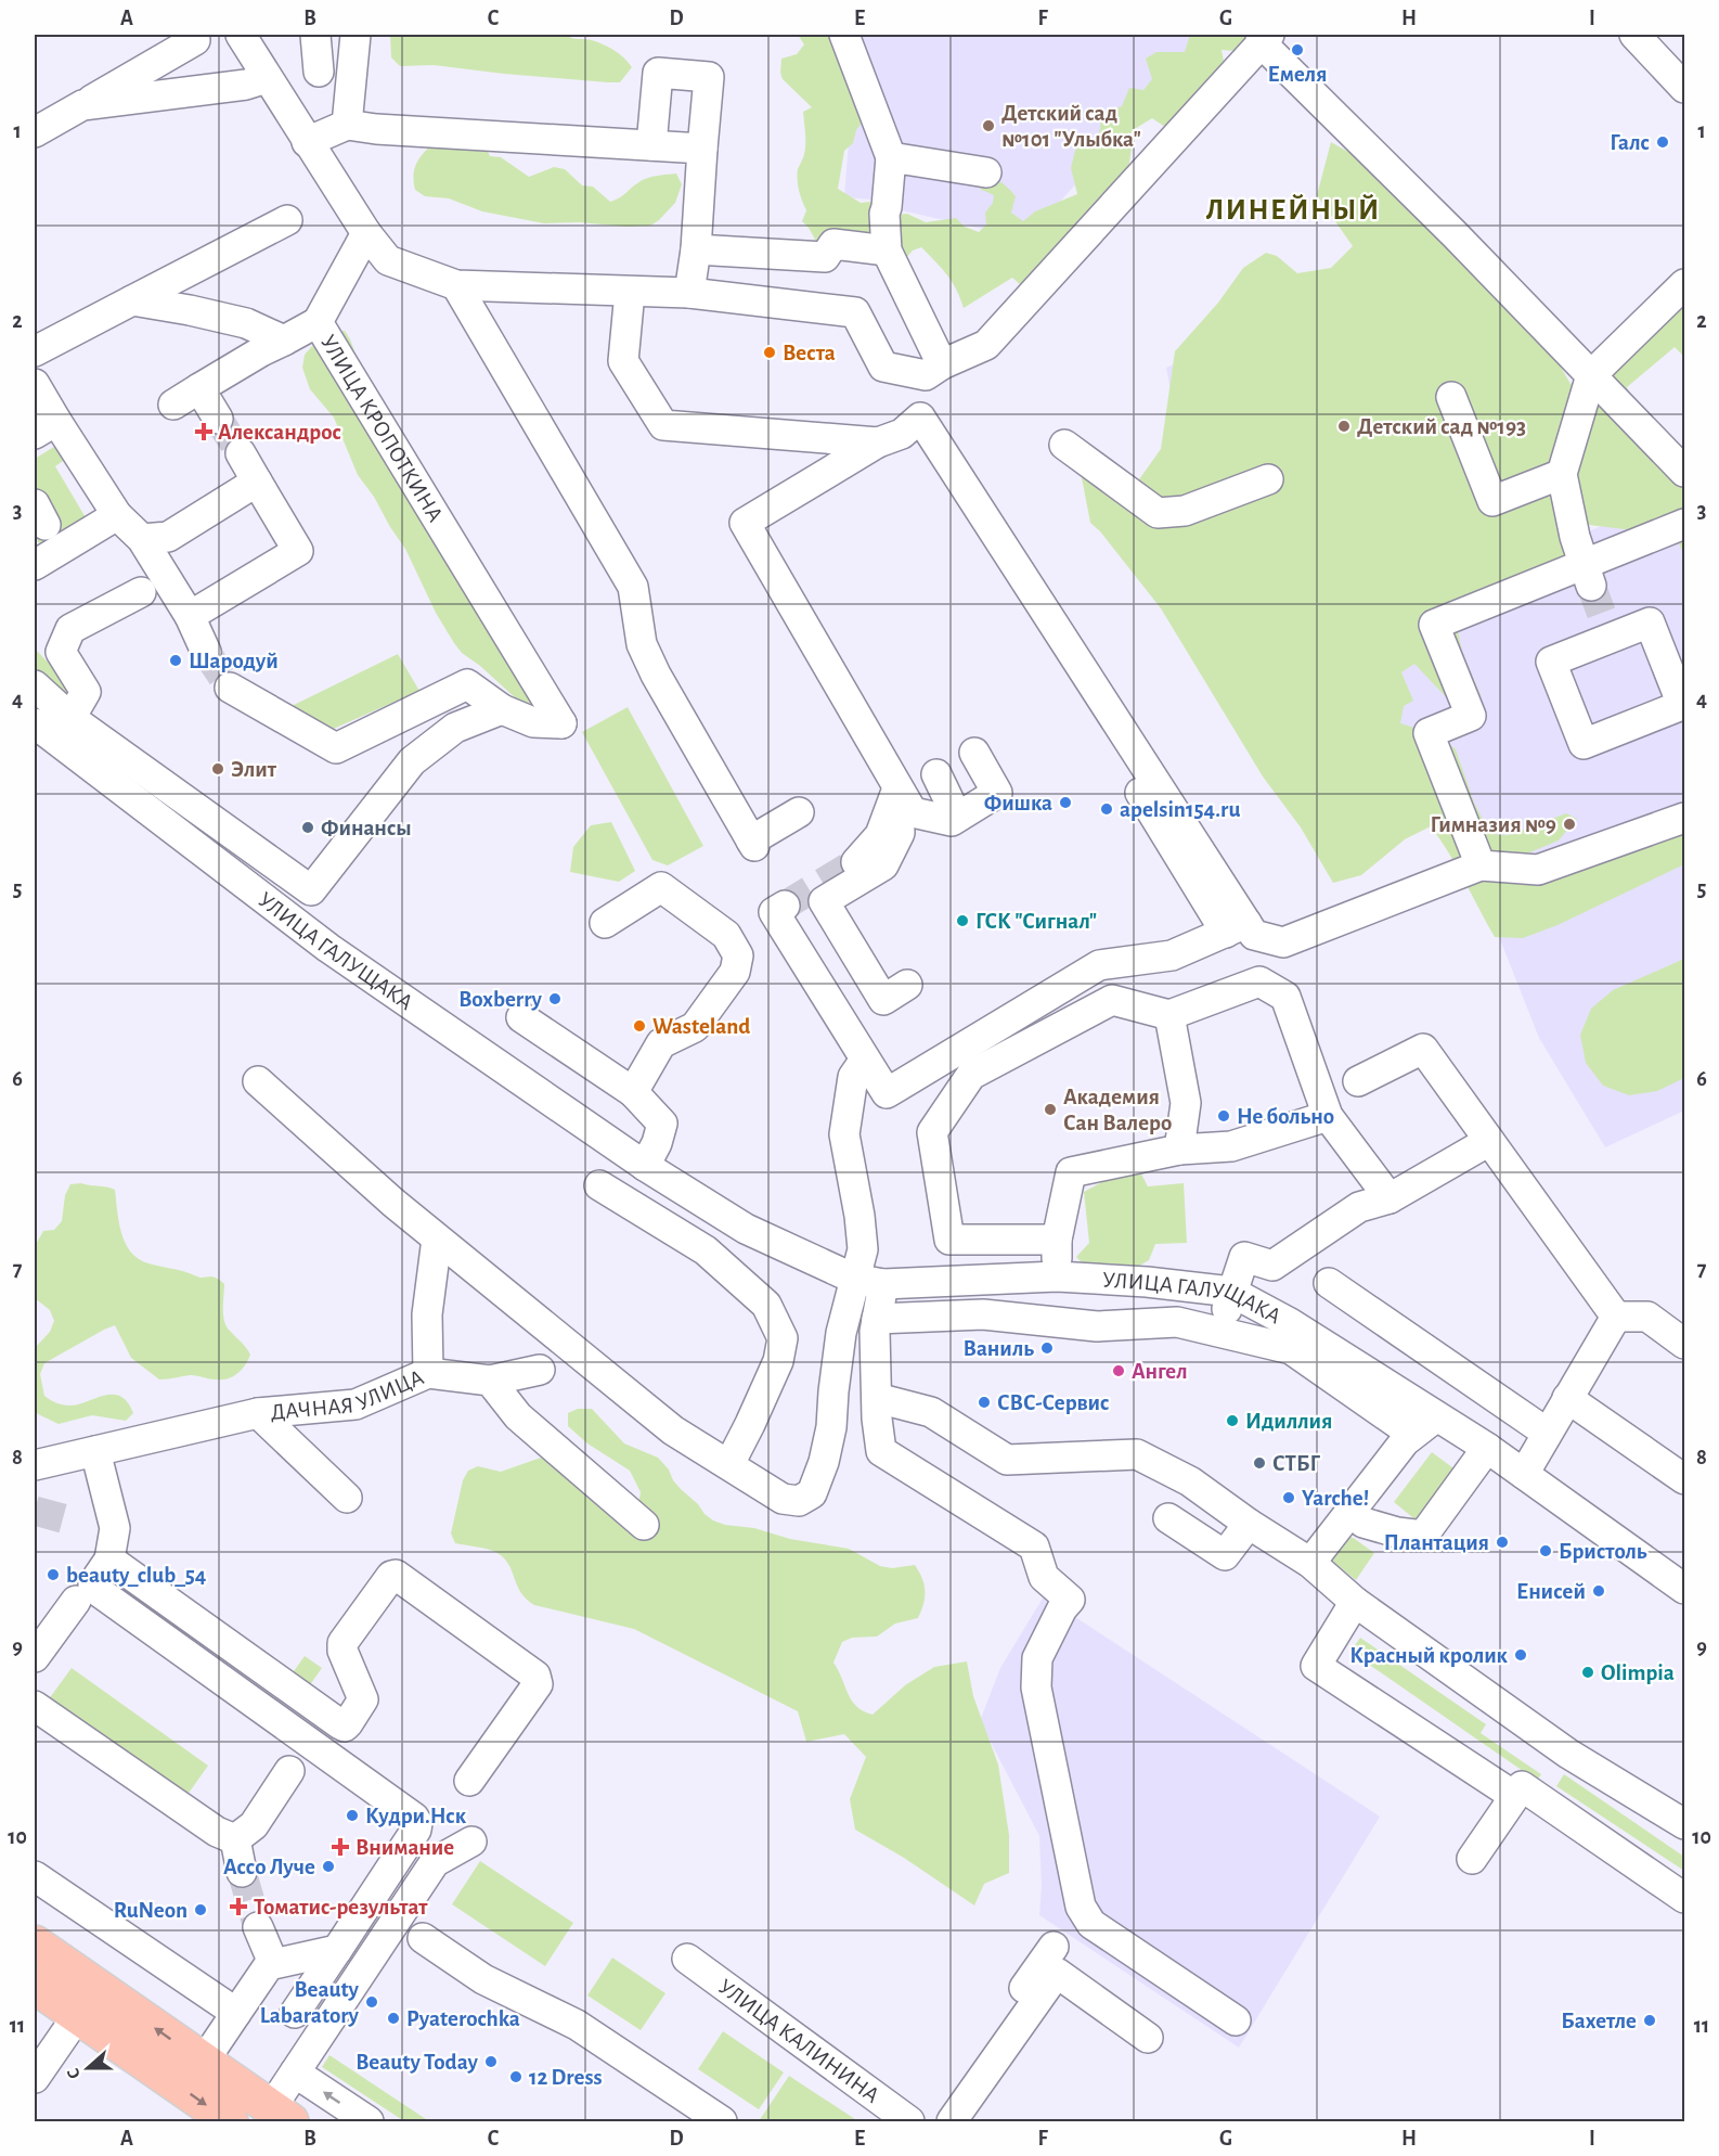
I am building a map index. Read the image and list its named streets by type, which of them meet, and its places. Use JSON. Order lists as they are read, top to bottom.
{
  "streets": {
    "street": [
      "УЛИЦА КРОПОТКИНА",
      "УЛИЦА ГАЛУЩАКА",
      "ДАЧНАЯ УЛИЦА",
      "УЛИЦА КАЛИНИНА"
    ]
  },
  "districts": ["ЛИНЕЙНЫЙ"],
  "places": {
    "other": [
      "Емеля",
      "Детский сад №101 \"Улыбка\"",
      "Галс",
      "Веста",
      "Детский сад №193",
      "Шародуй",
      "Элит",
      "Фишка",
      "apelsin154.ru",
      "Гимназия №9",
      "Финансы",
      "ГСК \"Сигнал\"",
      "Boxberry",
      "Wasteland",
      "Академия Сан Валеро",
      "Не больно",
      "Ваниль",
      "Ангел",
      "СВС-Сервис",
      "Идиллия",
      "СТБГ",
      "Yarche!",
      "Плантация",
      "Бристоль",
      "beauty_club_54",
      "Енисей",
      "Красный кролик",
      "Olimpia",
      "Кудри.Нск",
      "Ассо Луче",
      "RuNeon",
      "Beauty Labaratory",
      "Pyaterochka",
      "Бахетле",
      "Beauty Today",
      "12 Dress"
    ],
    "health": ["Александрос", "Внимание", "Томатис-результат"]
  },
  "north": "left",
  "grid": {
    "columns": [
      "A",
      "B",
      "C",
      "D",
      "E",
      "F",
      "G",
      "H",
      "I"
    ],
    "rows": [
      "1",
      "2",
      "3",
      "4",
      "5",
      "6",
      "7",
      "8",
      "9",
      "10",
      "11"
    ]
  }
}
